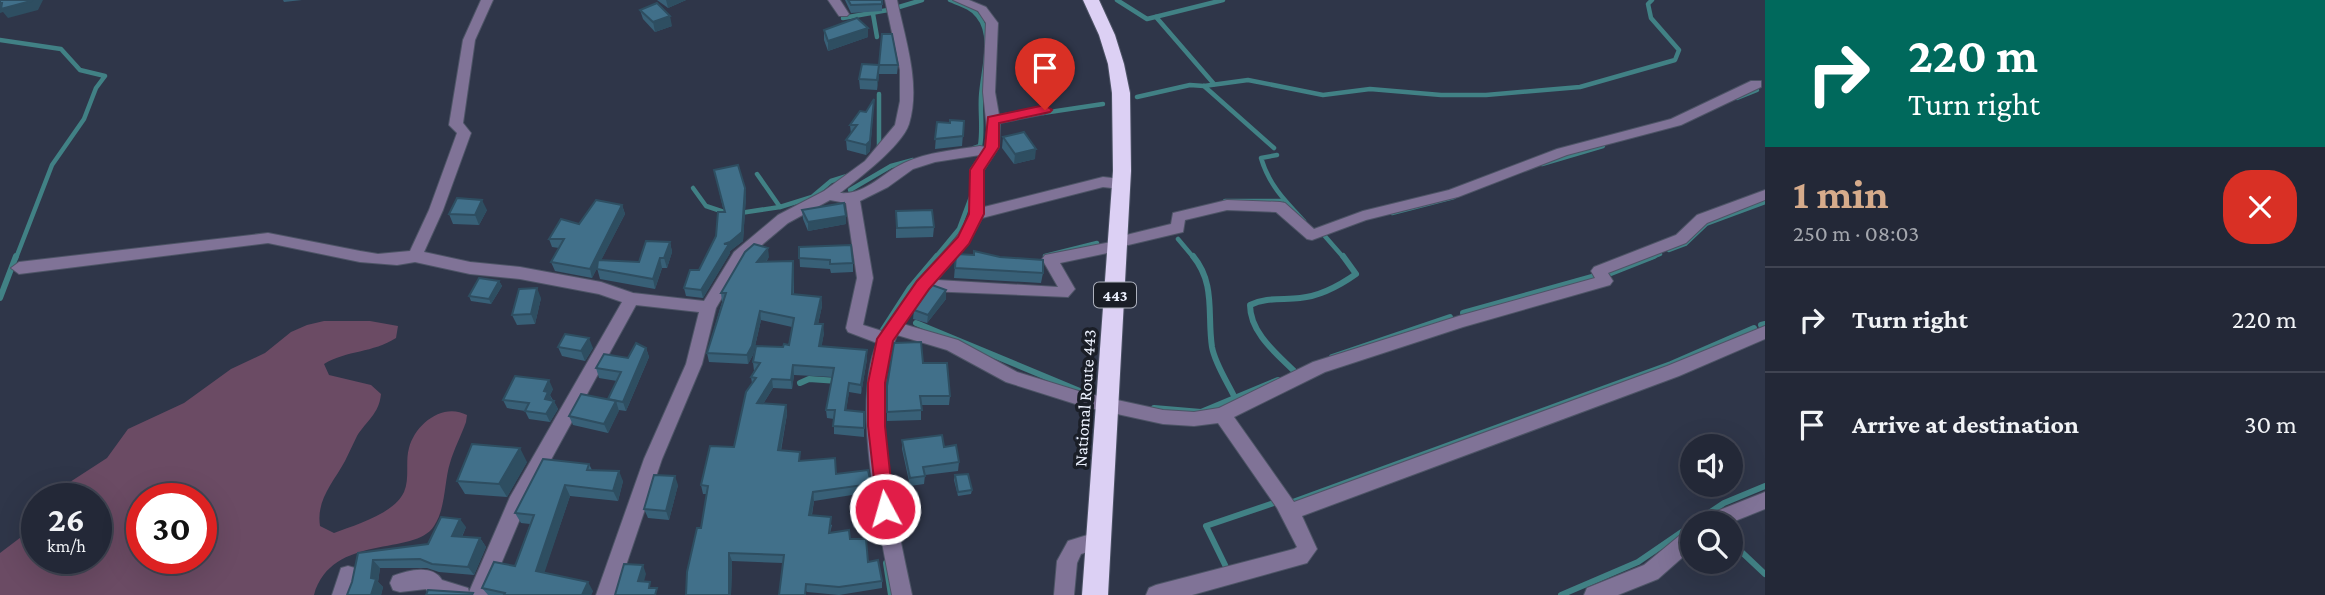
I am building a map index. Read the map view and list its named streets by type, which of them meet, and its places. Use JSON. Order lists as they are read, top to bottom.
{
  "streets": {
    "highway": ["443", "National Route 443"]
  },
  "page": {
    "turn": ["220 m", "Turn right"],
    "heading": ["1 min", "250 m · 08:03"],
    "list": [
      {
        "name": "Turn right",
        "value": "220 m"
      },
      {
        "name": "Arrive at destination",
        "value": "30 m"
      }
    ],
    "speed": "26 km/h",
    "limit": "30"
  }
}
